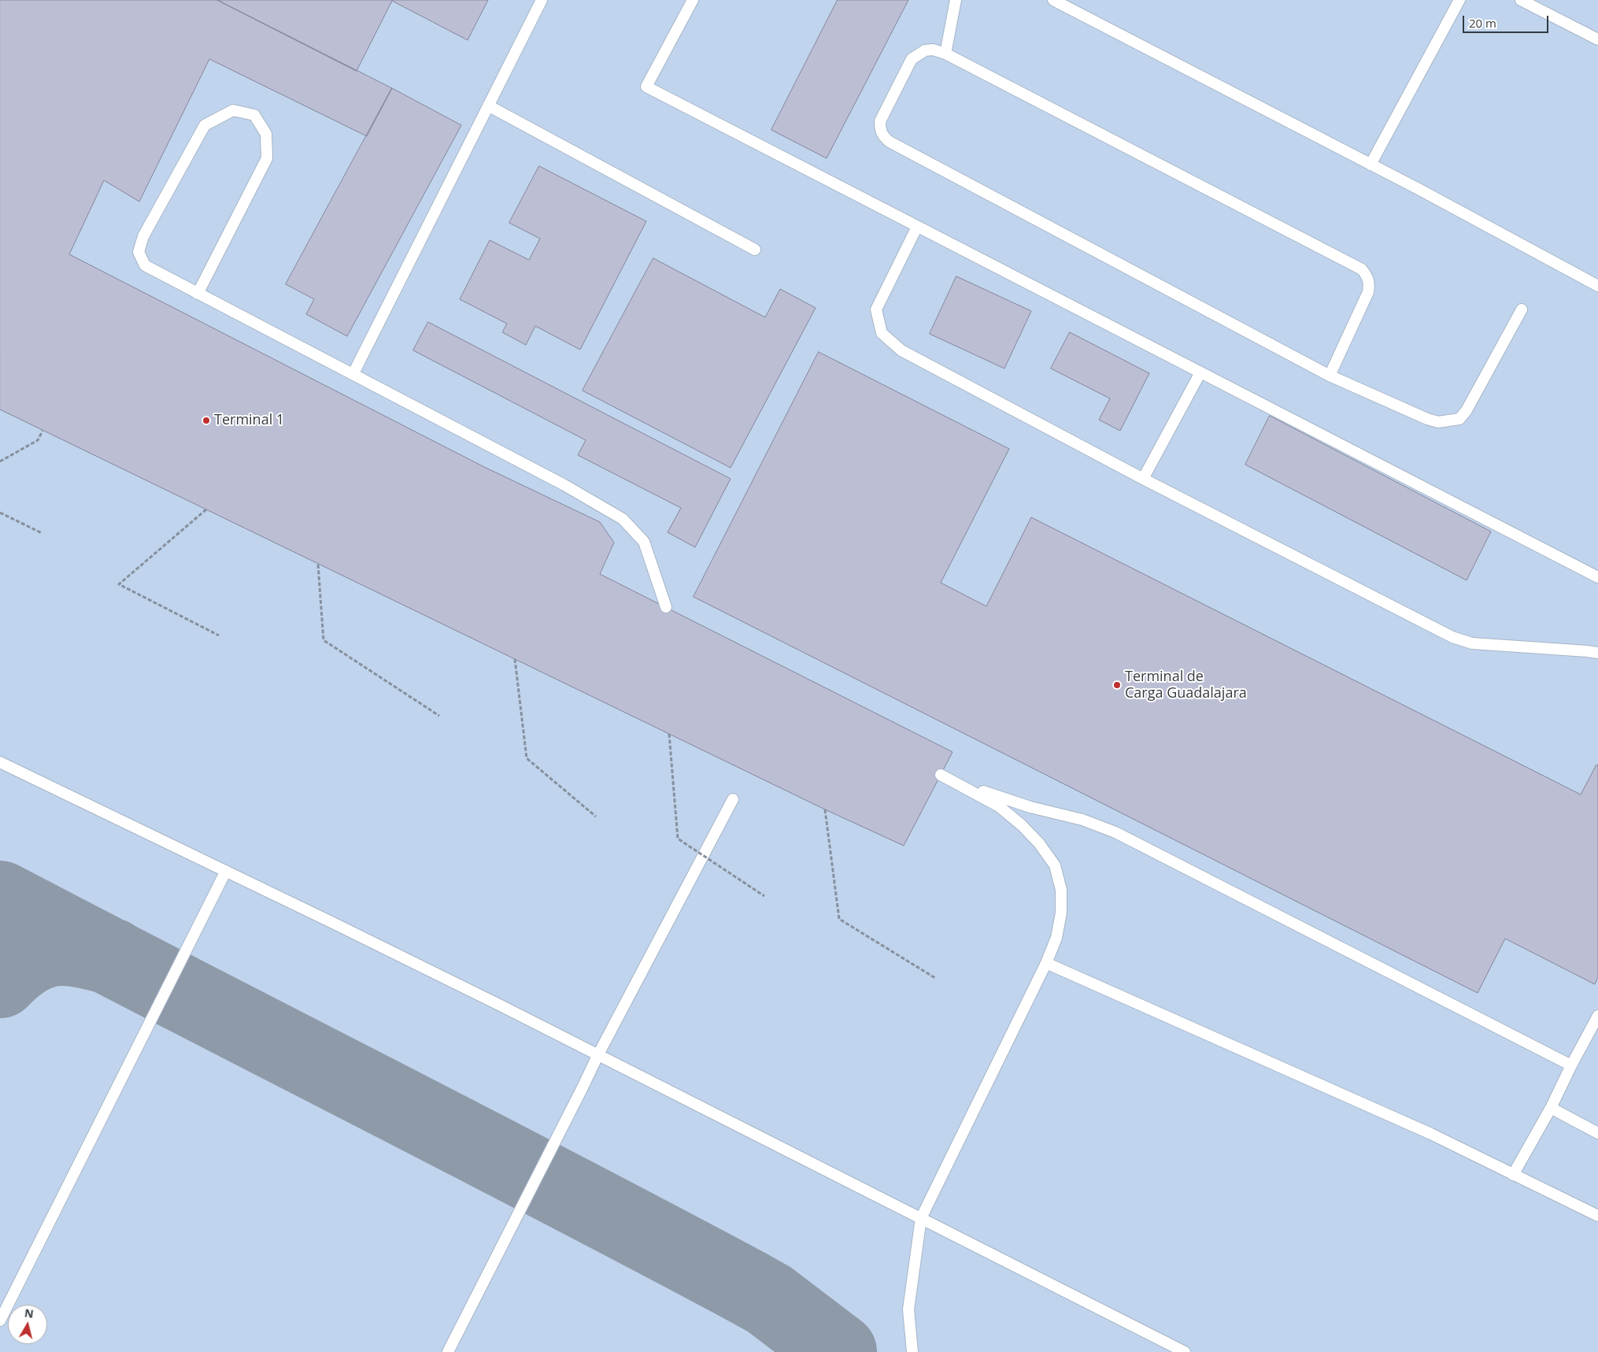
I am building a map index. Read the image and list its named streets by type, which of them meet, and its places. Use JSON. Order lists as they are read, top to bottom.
{
  "places": ["Terminal 1", "Terminal de Carga Guadalajara"],
  "scale_bar": "20 m",
  "north": "top"
}
